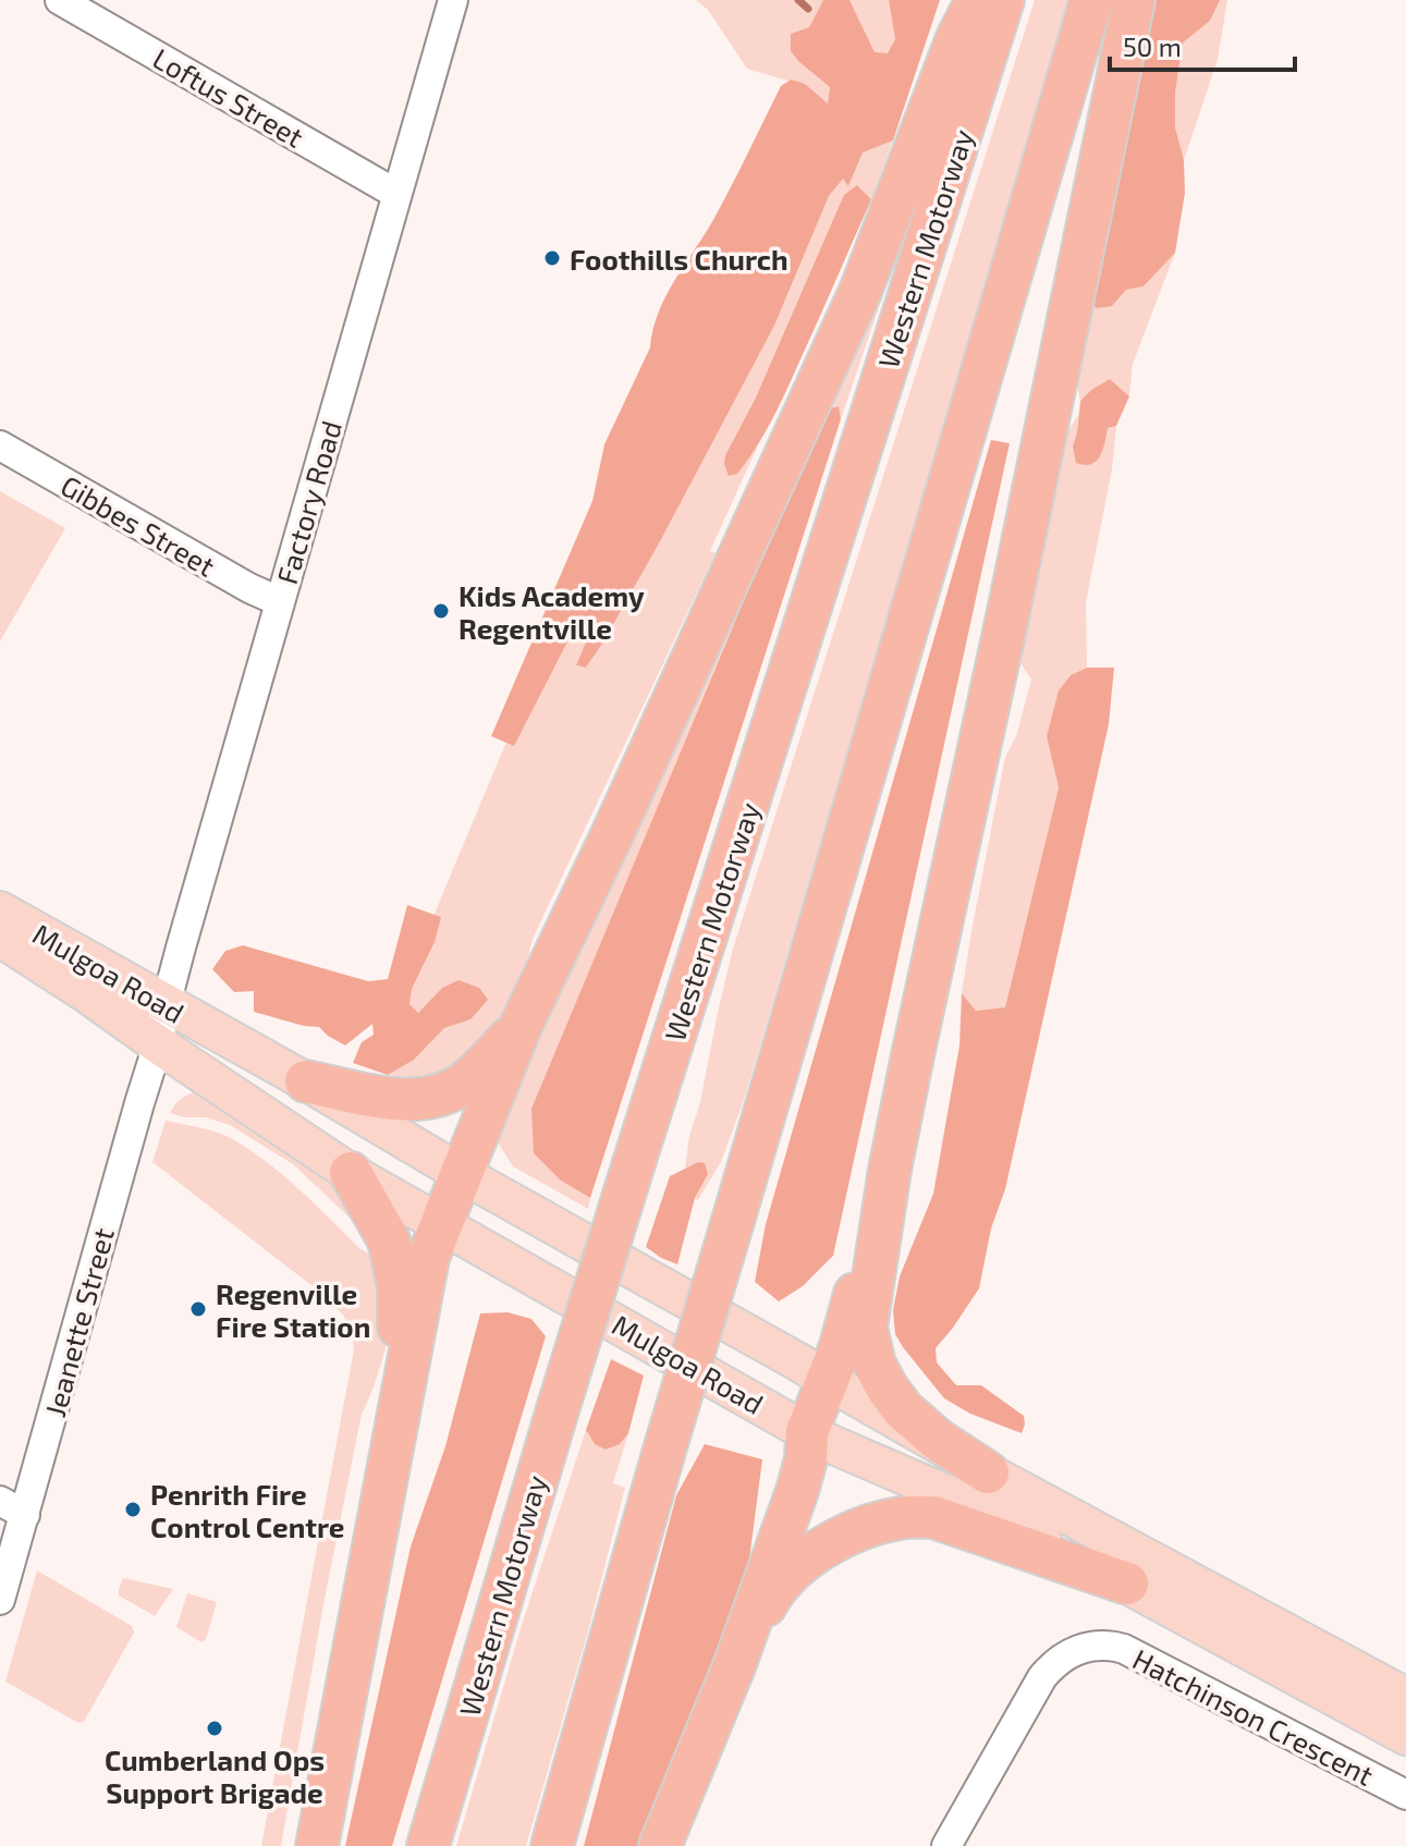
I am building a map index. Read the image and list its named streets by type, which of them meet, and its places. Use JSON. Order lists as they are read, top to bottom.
{
  "streets": {
    "highway": ["Western Motorway"],
    "main road": ["Mulgoa Road"],
    "street": [
      "Loftus Street",
      "Factory Road",
      "Gibbes Street",
      "Jeanette Street",
      "Hatchinson Crescent"
    ]
  },
  "crossings": [
    ["Loftus Street", "Factory Road"],
    ["Factory Road", "Gibbes Street"],
    ["Factory Road", "Mulgoa Road"],
    ["Factory Road", "Jeanette Street"],
    ["Mulgoa Road", "Jeanette Street"]
  ],
  "places": [
    "Foothills Church",
    "Kids Academy Regentville",
    "Regenville Fire Station",
    "Penrith Fire Control Centre",
    "Cumberland Ops Support Brigade"
  ],
  "scale_bar": "50 m"
}
